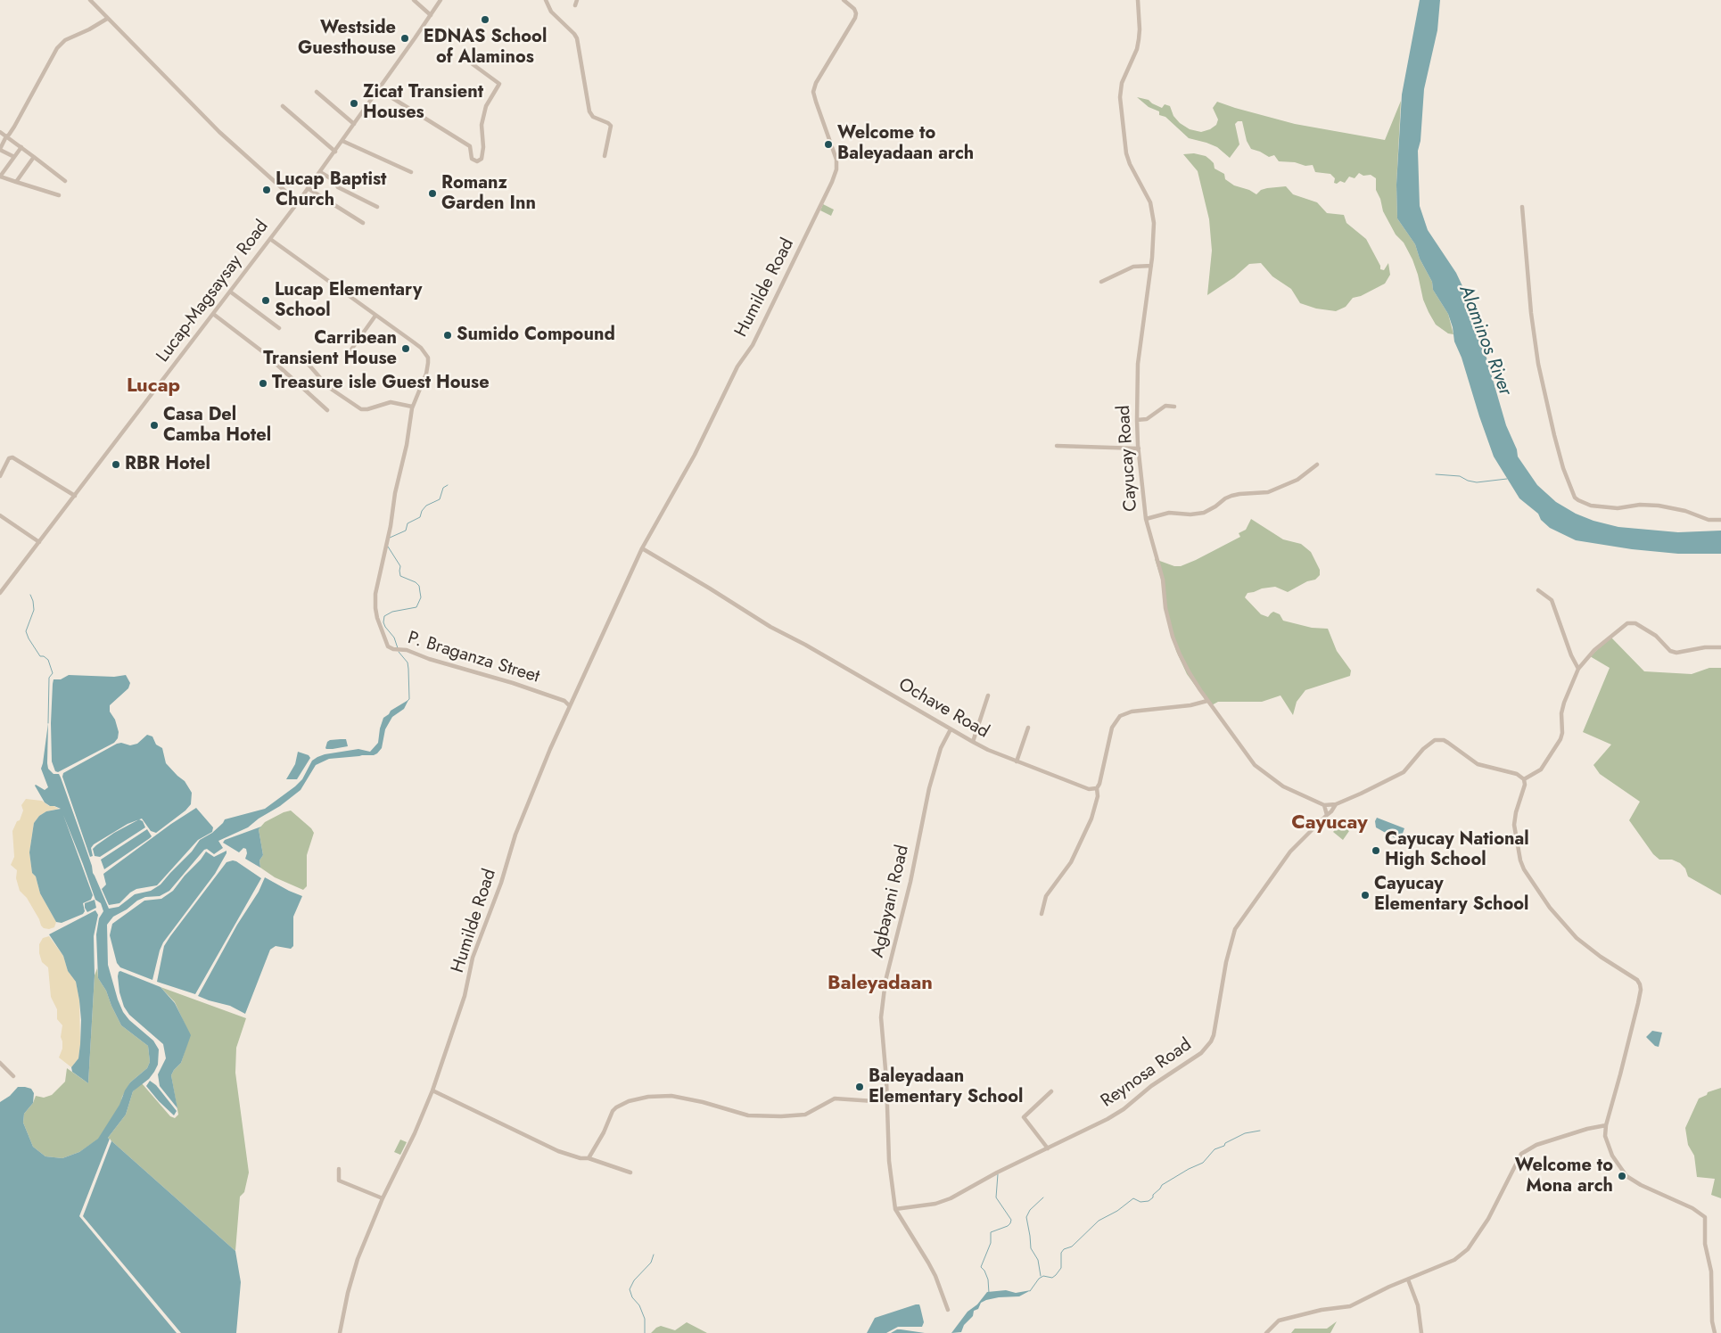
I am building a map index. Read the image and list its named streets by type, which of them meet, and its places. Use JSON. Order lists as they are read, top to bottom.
{
  "streets": {
    "street": [
      "Humilde Road",
      "Lucap-Magsaysay Road",
      "Cayucay Road",
      "P. Braganza Street",
      "Ochave Road",
      "Agbayani Road",
      "Reynosa Road"
    ]
  },
  "crossings": [
    ["Humilde Road", "P. Braganza Street"],
    ["Humilde Road", "Ochave Road"],
    ["Cayucay Road", "Reynosa Road"],
    ["Ochave Road", "Agbayani Road"],
    ["Agbayani Road", "Reynosa Road"]
  ],
  "districts": ["Lucap", "Cayucay", "Baleyadaan"],
  "water": ["Alaminos River"],
  "places": [
    "EDNAS School of Alaminos",
    "Westside Guesthouse",
    "Zicat Transient Houses",
    "Welcome to Baleyadaan arch",
    "Lucap Baptist Church",
    "Romanz Garden Inn",
    "Lucap Elementary School",
    "Sumido Compound",
    "Carribean Transient House",
    "Treasure isle Guest House",
    "Casa Del Camba Hotel",
    "RBR Hotel",
    "Cayucay National High School",
    "Cayucay Elementary School",
    "Baleyadaan Elementary School",
    "Welcome to Mona arch"
  ]
}
